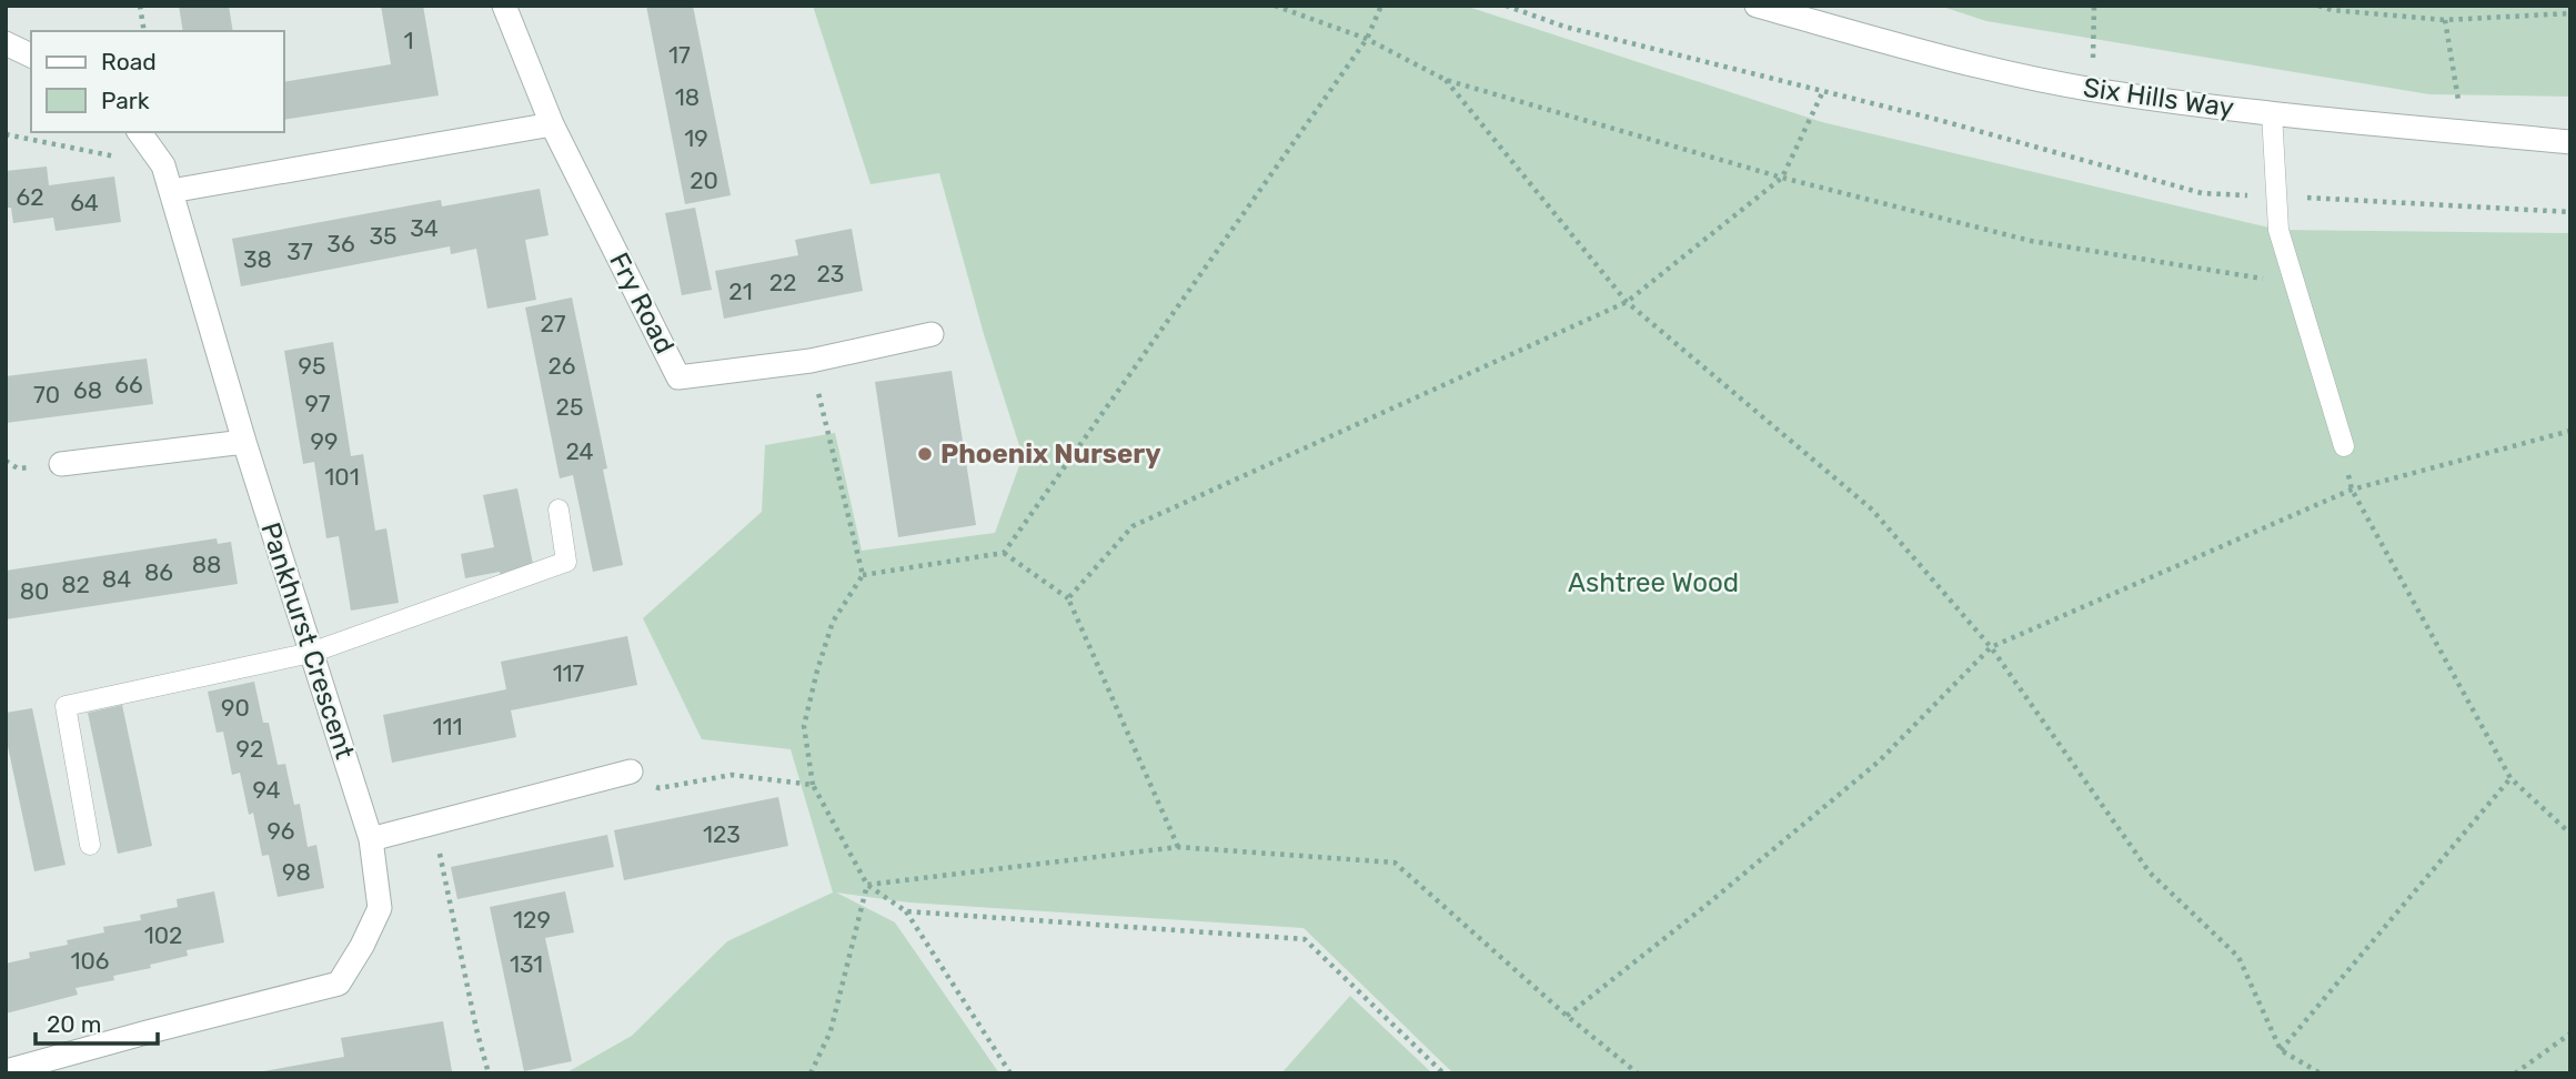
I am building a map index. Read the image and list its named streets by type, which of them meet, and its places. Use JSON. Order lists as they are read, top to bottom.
{
  "streets": {
    "street": ["Six Hills Way", "Fry Road", "Pankhurst Crescent"]
  },
  "parks": ["Ashtree Wood"],
  "places": ["Phoenix Nursery"],
  "house_numbers": [
    "1",
    "17",
    "18",
    "19",
    "20",
    "62",
    "64",
    "34",
    "35",
    "36",
    "37",
    "38",
    "23",
    "22",
    "21",
    "27",
    "95",
    "26",
    "66",
    "68",
    "70",
    "97",
    "25",
    "99",
    "24",
    "101",
    "88",
    "86",
    "84",
    "82",
    "80",
    "117",
    "90",
    "111",
    "92",
    "94",
    "96",
    "123",
    "98",
    "129",
    "102",
    "106",
    "131"
  ],
  "legend": ["Road", "Park"],
  "scale_bar": "20 m"
}
